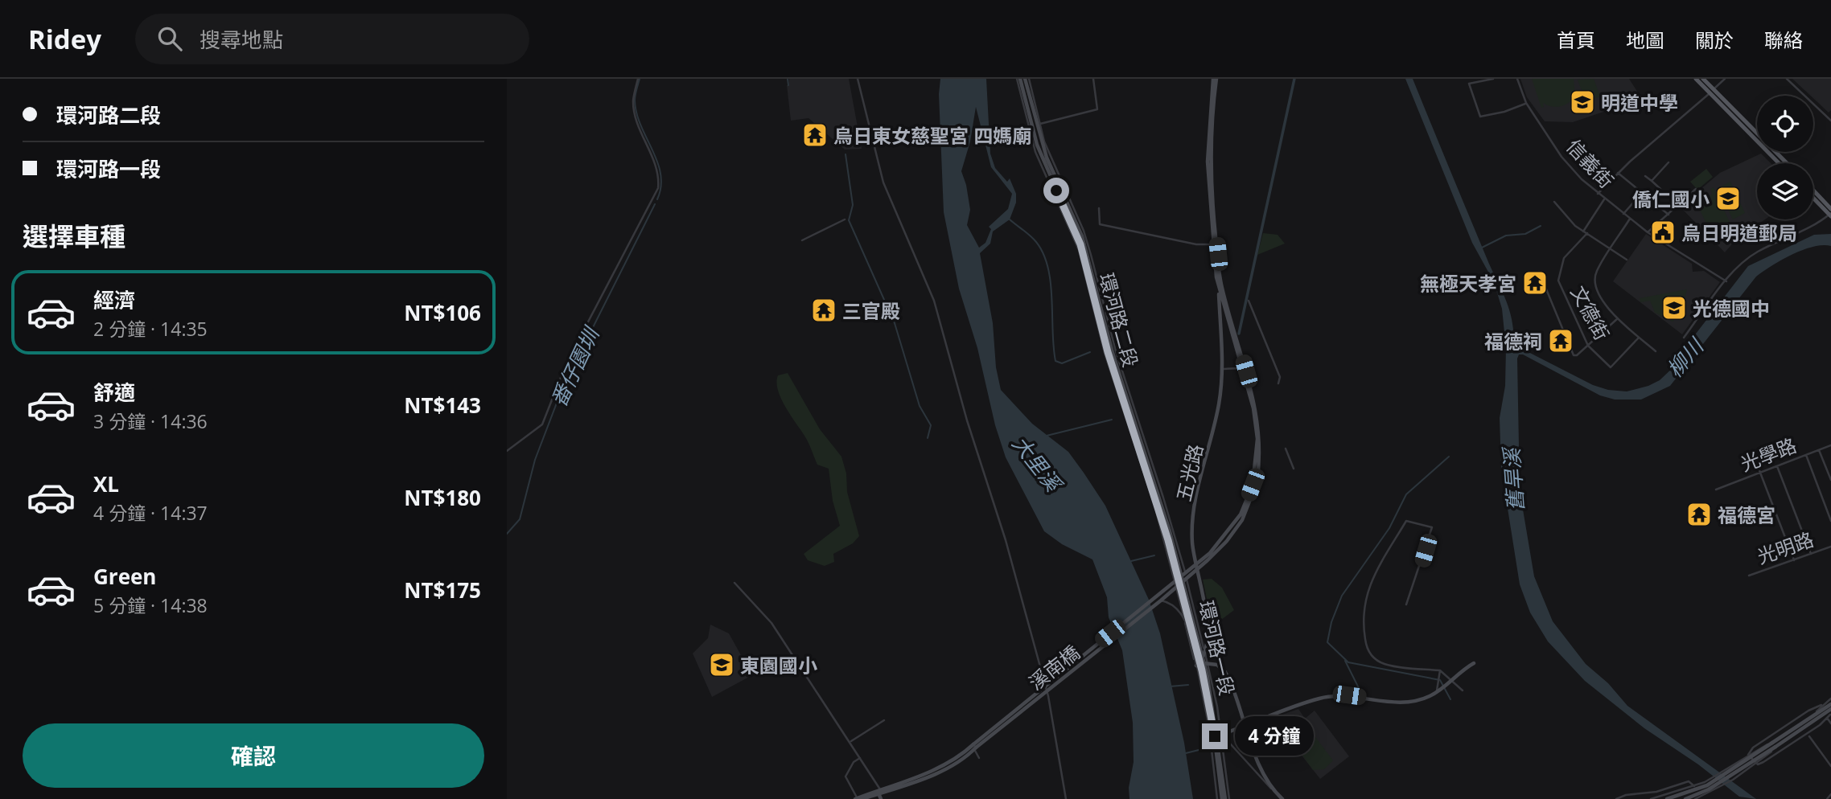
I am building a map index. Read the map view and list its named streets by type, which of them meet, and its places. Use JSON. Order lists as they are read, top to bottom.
{
  "streets": {
    "street": [
      "信義街",
      "文德街",
      "環河路二段",
      "光學路",
      "五光路",
      "光明路",
      "環河路一段",
      "溪南橋"
    ]
  },
  "crossings": [
    ["環河路二段", "環河路一段"],
    ["五光路", "環河路一段"],
    ["五光路", "溪南橋"]
  ],
  "water": [
    "柳川",
    "番仔園圳",
    "大里溪",
    "舊旱溪"
  ],
  "places": {
    "school or university": [
      "明道中學",
      "僑仁國小",
      "光德國中",
      "東園國小"
    ],
    "temple": [
      "烏日東女慈聖宮 四媽廟",
      "無極天孝宮",
      "三官殿",
      "福德祠",
      "福德宮"
    ],
    "public building": ["烏日明道郵局"]
  },
  "page": {
    "header": "Ridey",
    "search": "搜尋地點",
    "nav": [
      "首頁",
      "地圖",
      "關於",
      "聯絡"
    ],
    "banner": ["環河路二段", "環河路一段"],
    "heading": "選擇車種",
    "list": [
      {
        "name": "經濟",
        "note": "2 分鐘 · 14:35",
        "value": "NT$106"
      },
      {
        "name": "舒適",
        "note": "3 分鐘 · 14:36",
        "value": "NT$143"
      },
      {
        "name": "XL",
        "note": "4 分鐘 · 14:37",
        "value": "NT$180"
      },
      {
        "name": "Green",
        "note": "5 分鐘 · 14:38",
        "value": "NT$175"
      }
    ],
    "buttons": "確認",
    "bubble": "4 分鐘"
  }
}
